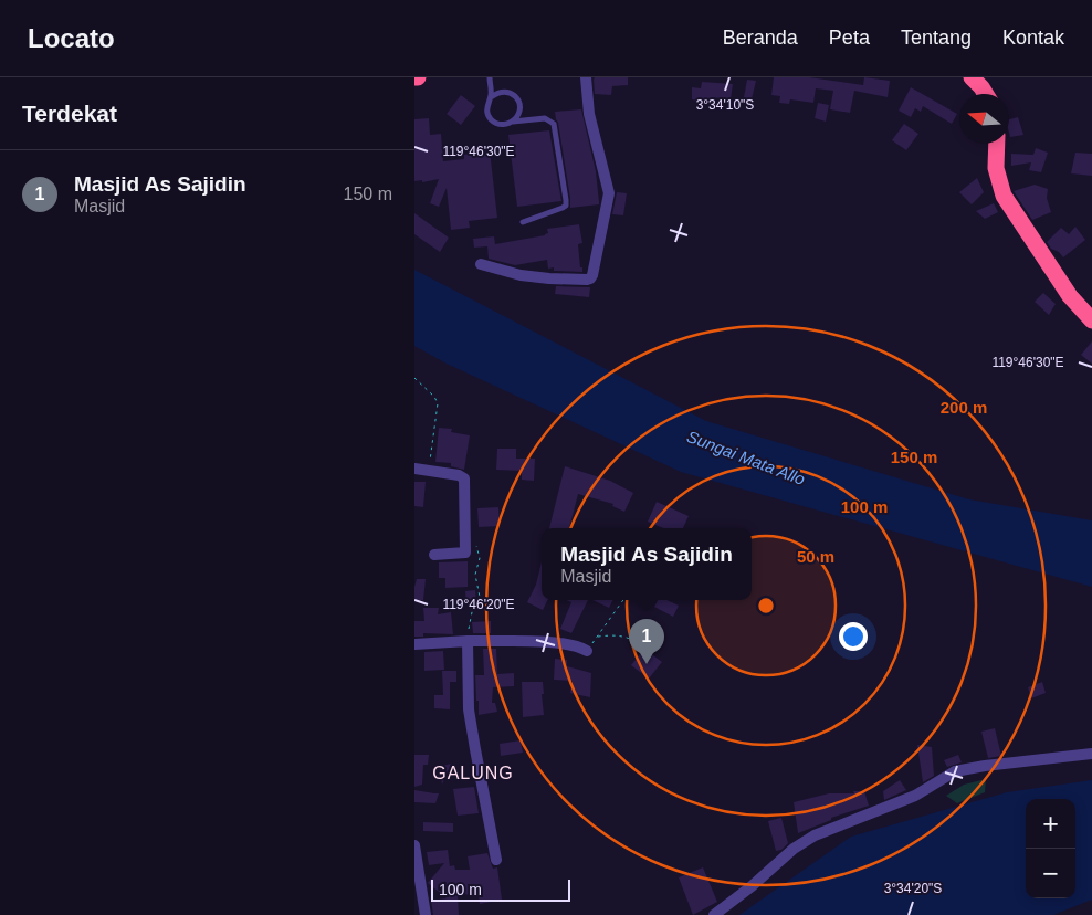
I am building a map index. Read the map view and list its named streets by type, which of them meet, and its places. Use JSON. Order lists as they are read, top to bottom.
{
  "districts": ["GALUNG"],
  "water": ["Sungai Mata Allo"],
  "scale_bar": "100 m",
  "north": "left",
  "page": {
    "header": "Locato",
    "nav": [
      "Beranda",
      "Peta",
      "Tentang",
      "Kontak"
    ],
    "heading": "Terdekat",
    "list": [
      {
        "mark": "1",
        "name": "Masjid As Sajidin",
        "note": "Masjid",
        "value": "150 m"
      }
    ],
    "popup": ["Masjid As Sajidin", "Masjid"],
    "pins": "1",
    "map_buttons": ["+", "−"],
    "scale": "100 m"
  },
  "coordinates": [
    "3°34'10\"S",
    "119°46'30\"E",
    "119°46'20\"E",
    "3°34'20\"S"
  ],
  "rings": [
    "200 m",
    "150 m",
    "100 m",
    "50 m"
  ]
}
